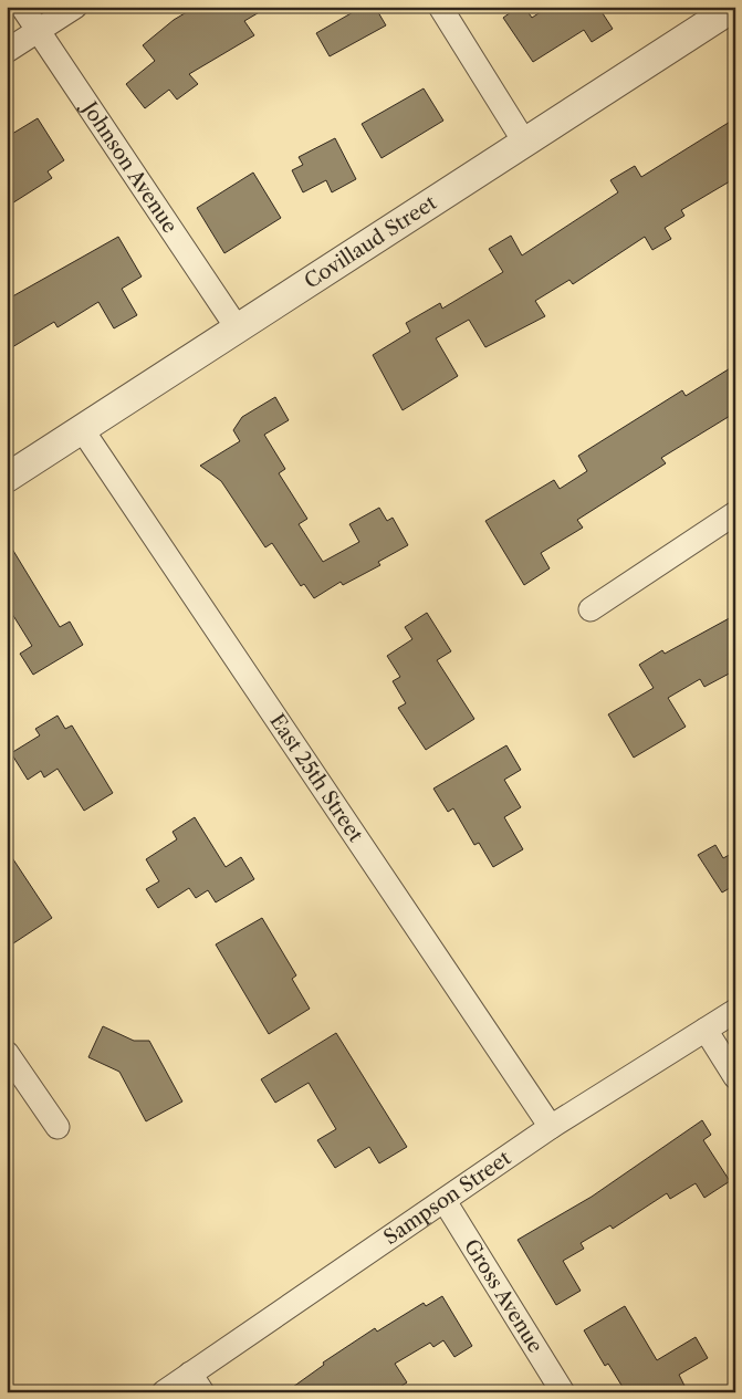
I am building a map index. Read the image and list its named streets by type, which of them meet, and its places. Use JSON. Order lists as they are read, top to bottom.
{
  "streets": {
    "street": [
      "Johnson Avenue",
      "Covillaud Street",
      "East 25th Street",
      "Sampson Street",
      "Gross Avenue"
    ]
  },
  "crossings": [
    ["Johnson Avenue", "Covillaud Street"],
    ["Covillaud Street", "East 25th Street"],
    ["East 25th Street", "Sampson Street"],
    ["Sampson Street", "Gross Avenue"]
  ]
}
